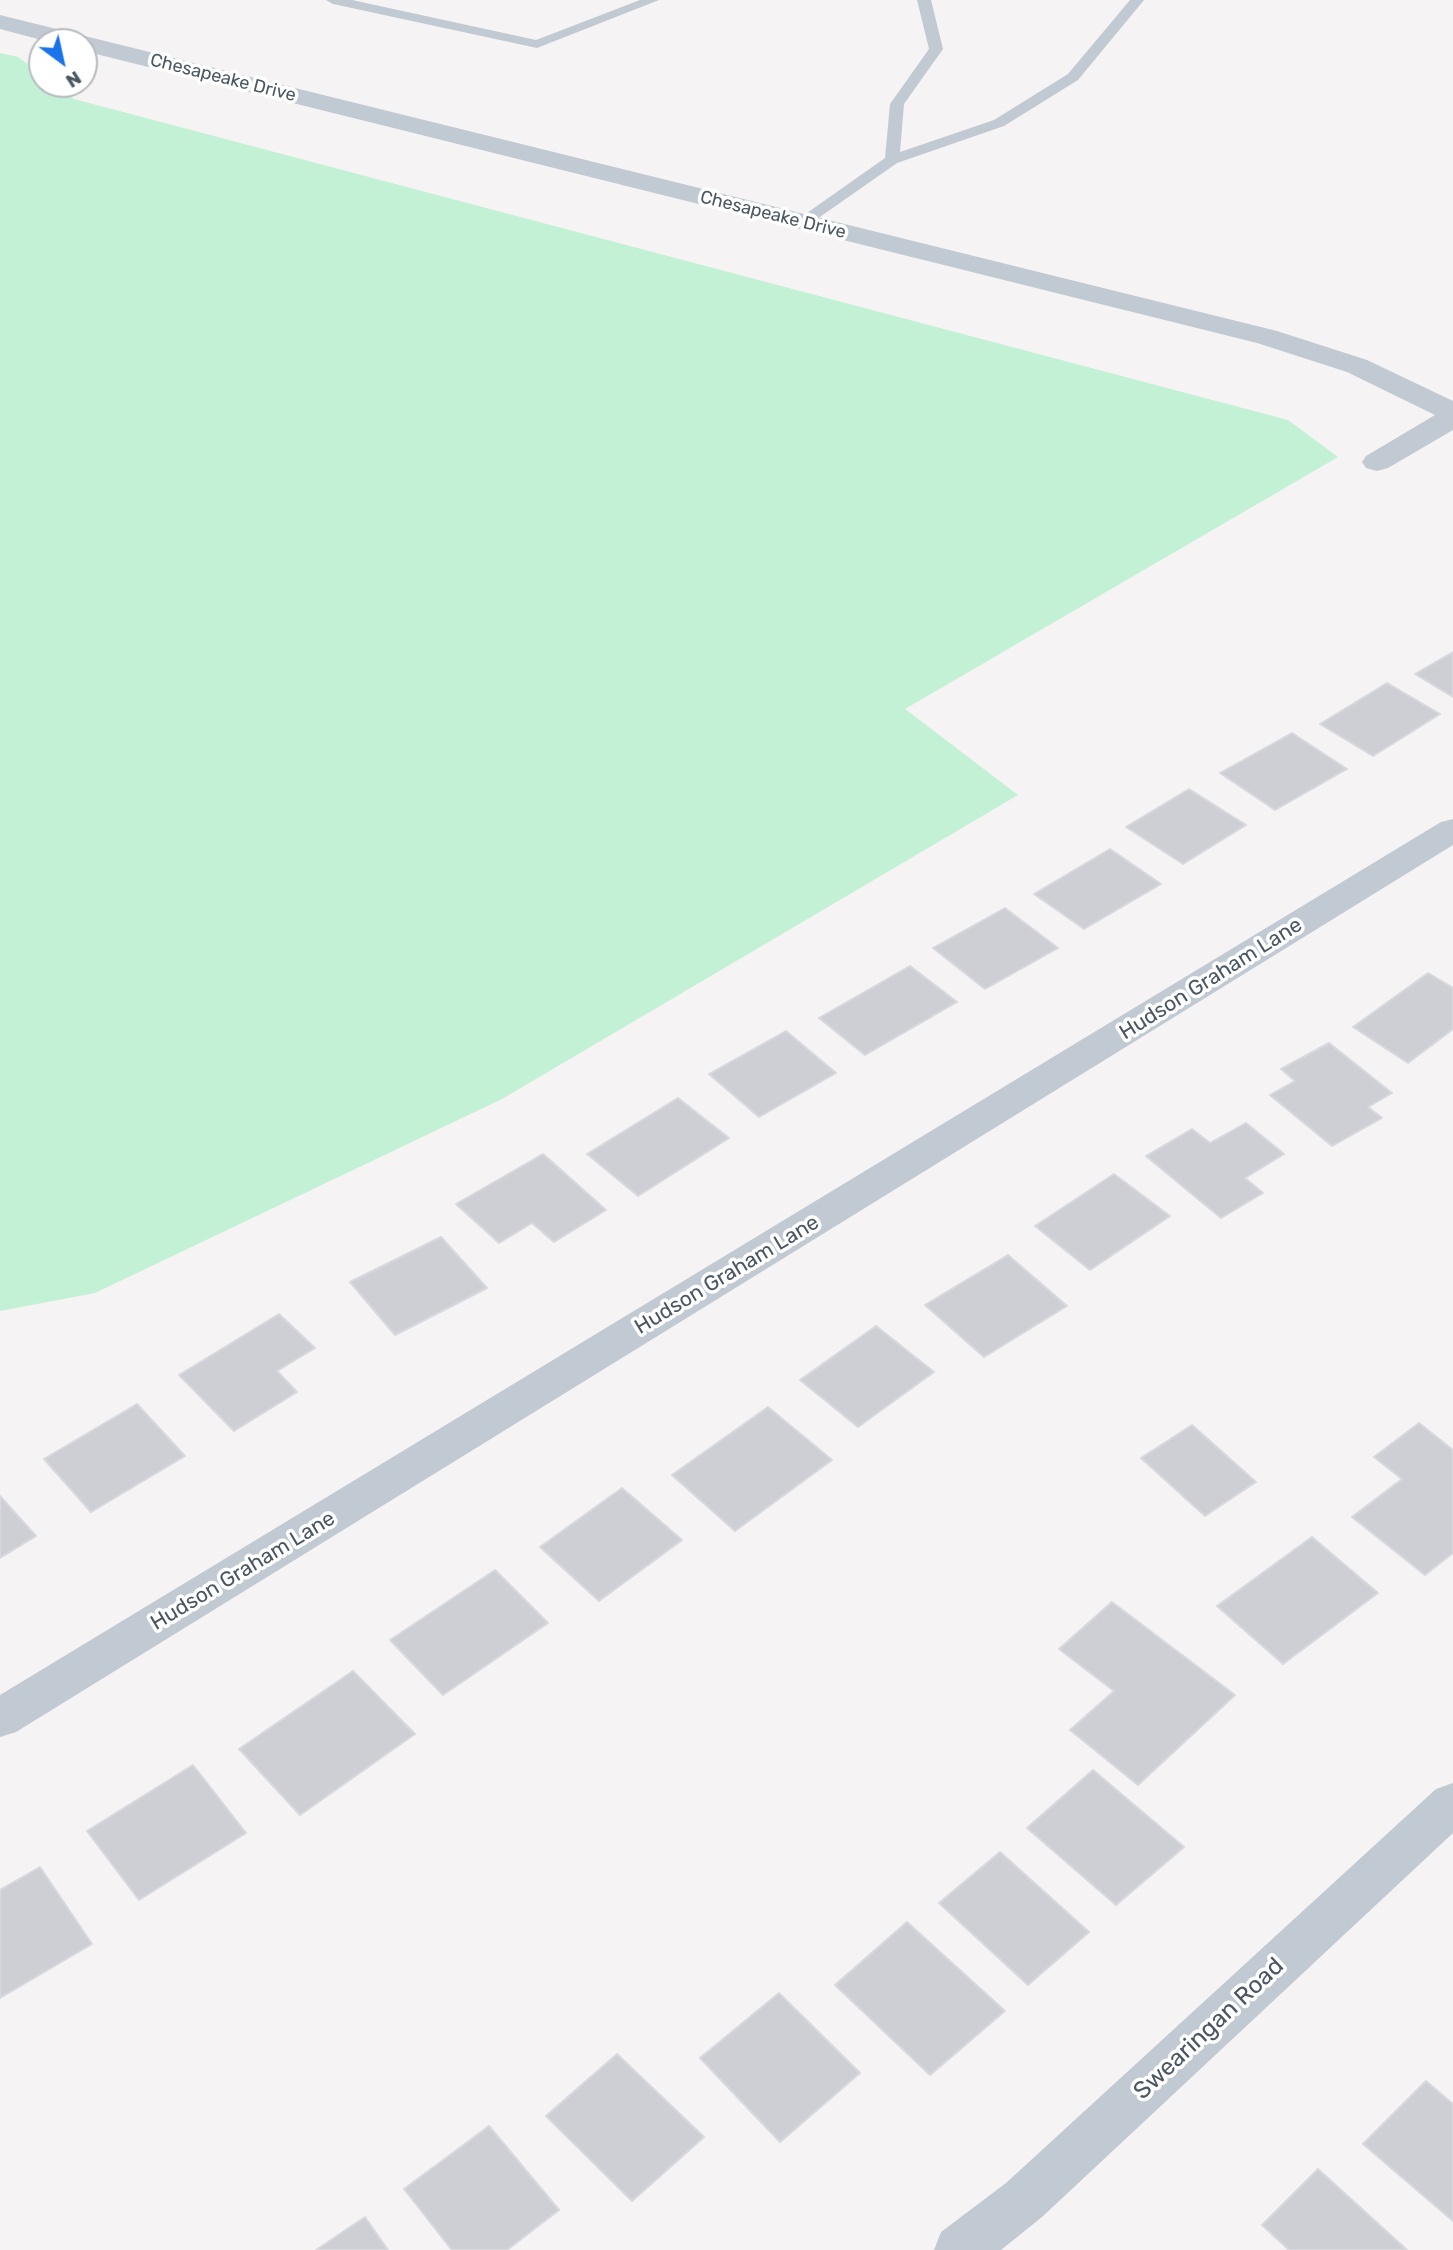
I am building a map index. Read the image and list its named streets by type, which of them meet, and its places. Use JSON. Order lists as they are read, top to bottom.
{
  "streets": {
    "street": ["Chesapeake Drive", "Hudson Graham Lane", "Swearingan Road"]
  },
  "north": "bottom right"
}
